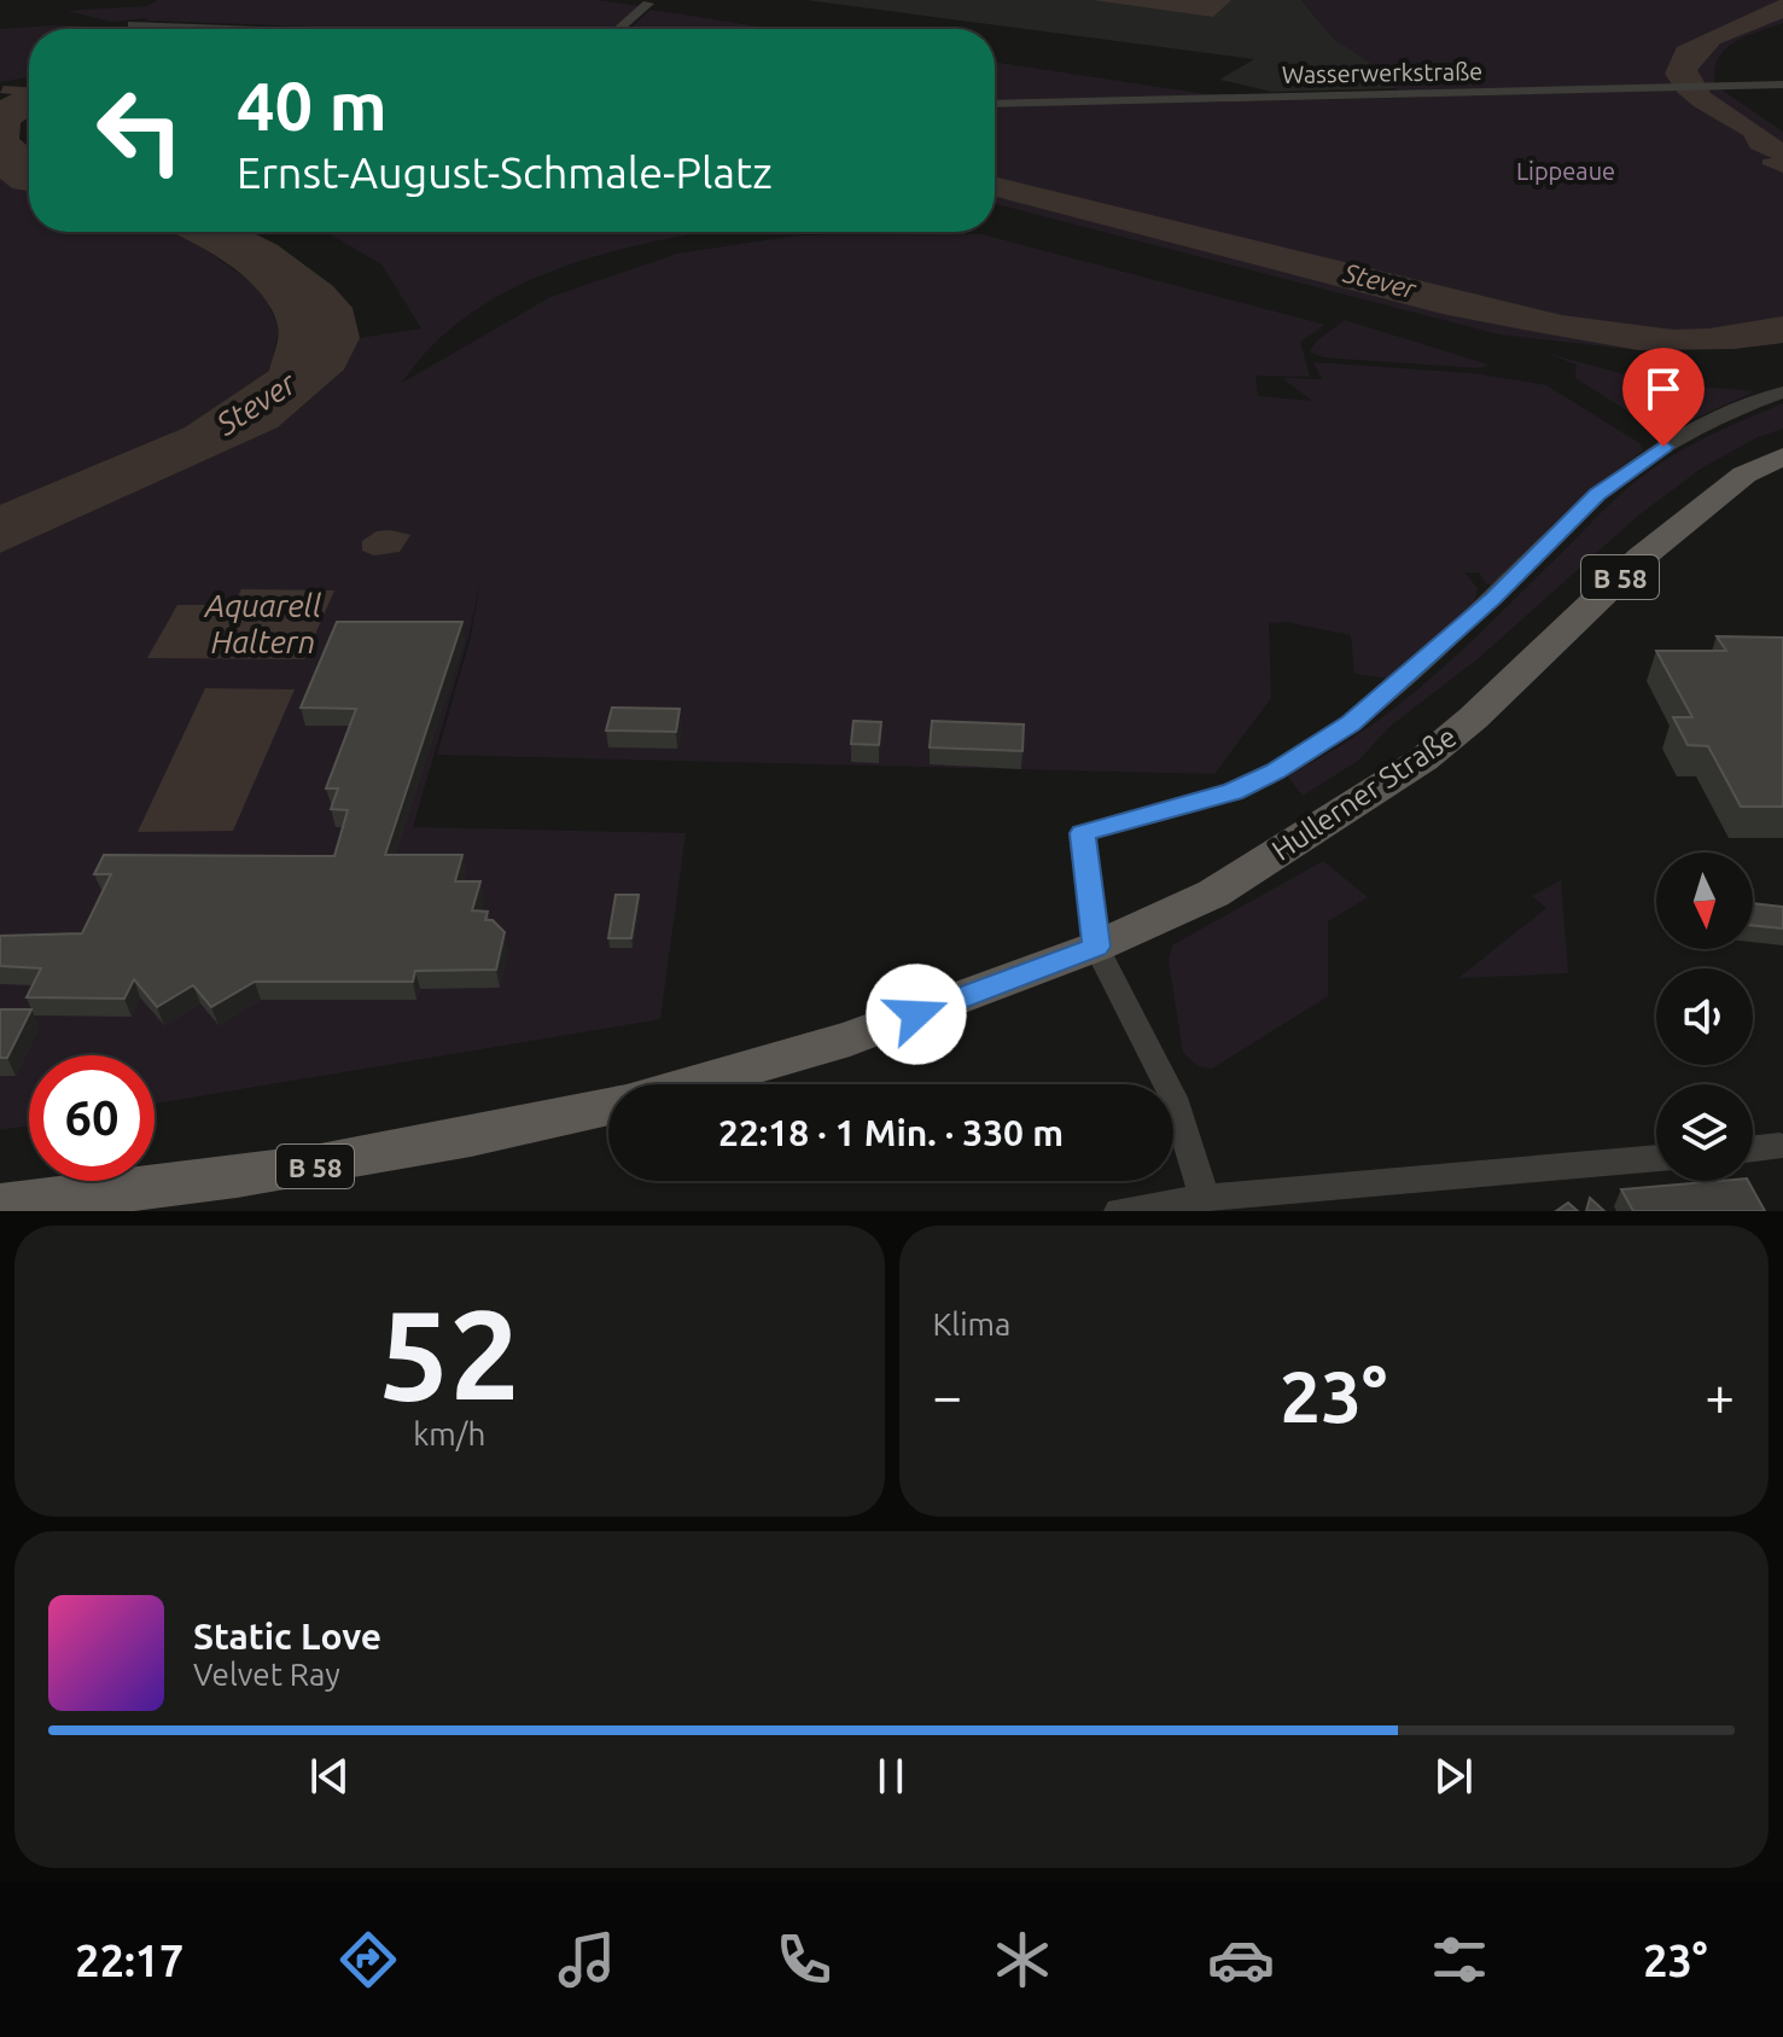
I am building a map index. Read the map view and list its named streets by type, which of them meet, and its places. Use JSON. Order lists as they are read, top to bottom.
{
  "streets": {
    "main road": ["B 58", "Hullerner Straße"],
    "street": ["Wasserwerkstraße"]
  },
  "water": ["Stever", "Aquarell Haltern"],
  "parks": ["Lippeaue"],
  "north": "bottom",
  "page": {
    "turn": ["40 m", "Ernst-August-Schmale-Platz"],
    "limit": "60",
    "trip": "22:18 · 1 Min. · 330 m",
    "tile": [
      ["52", "km/h"],
      "Klima"
    ],
    "heat": ["−", "23°", "+"],
    "song": ["Static Love", "Velvet Ray"],
    "tabs": ["22:17", "23°"]
  }
}
